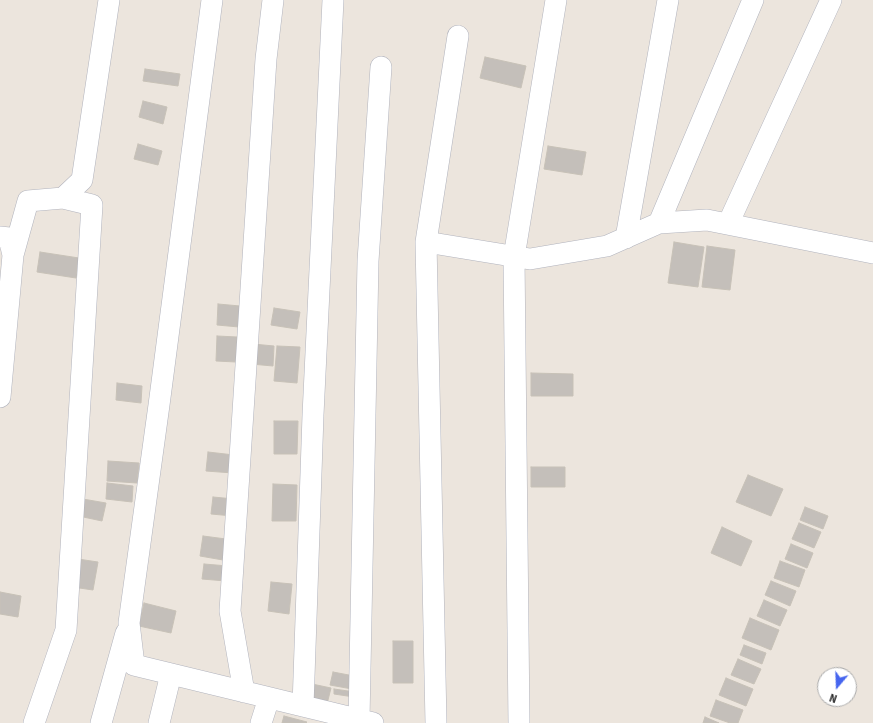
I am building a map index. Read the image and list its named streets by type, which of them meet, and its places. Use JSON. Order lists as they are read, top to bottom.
{
  "north": "bottom"
}
